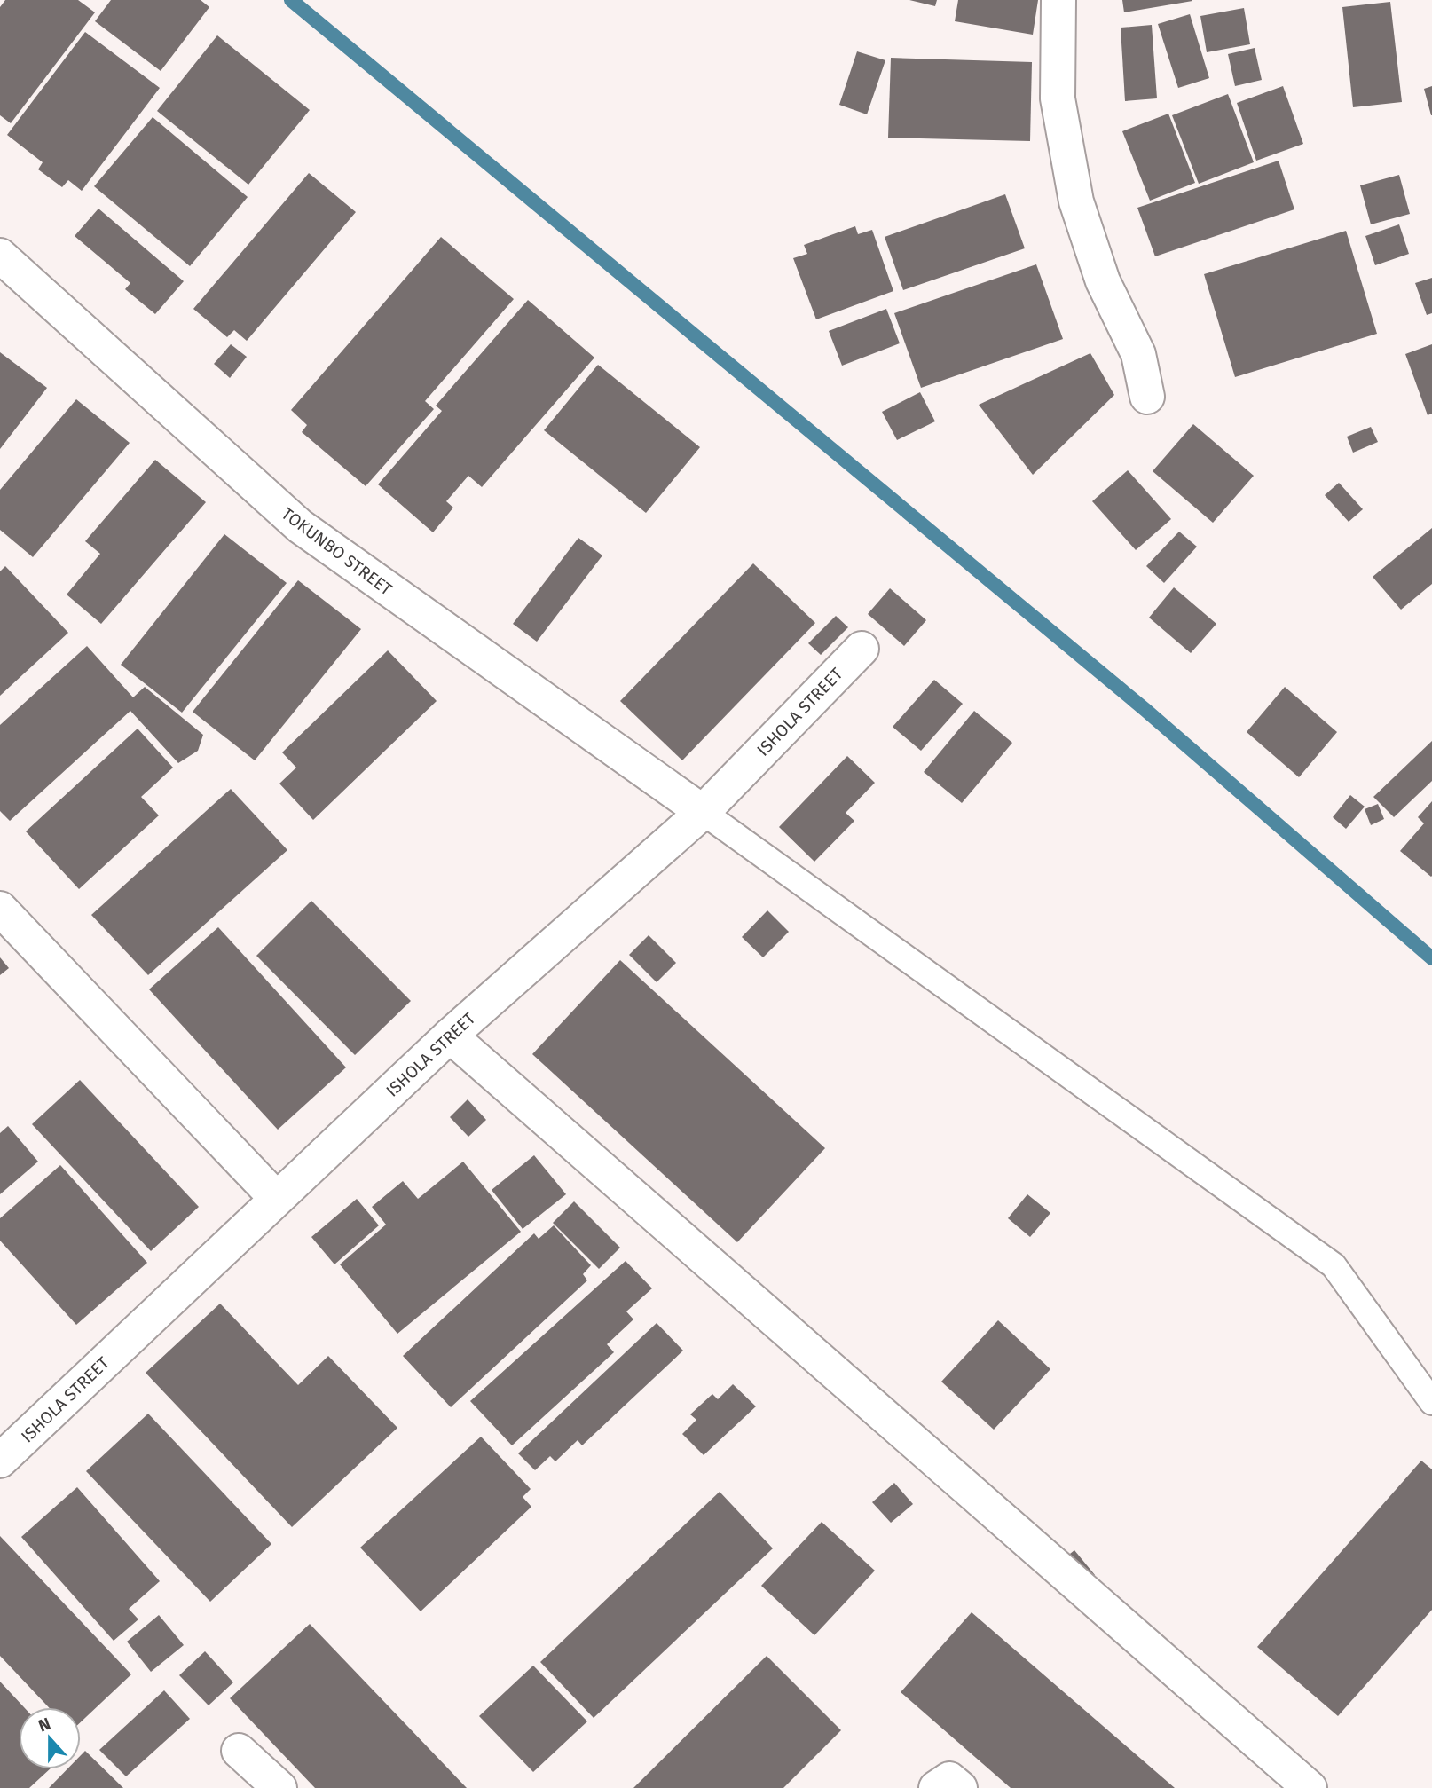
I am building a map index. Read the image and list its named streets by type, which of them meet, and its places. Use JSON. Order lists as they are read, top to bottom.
{
  "streets": {
    "street": ["TOKUNBO STREET", "ISHOLA STREET"]
  },
  "crossings": [
    ["TOKUNBO STREET", "ISHOLA STREET"]
  ],
  "north": "top"
}
